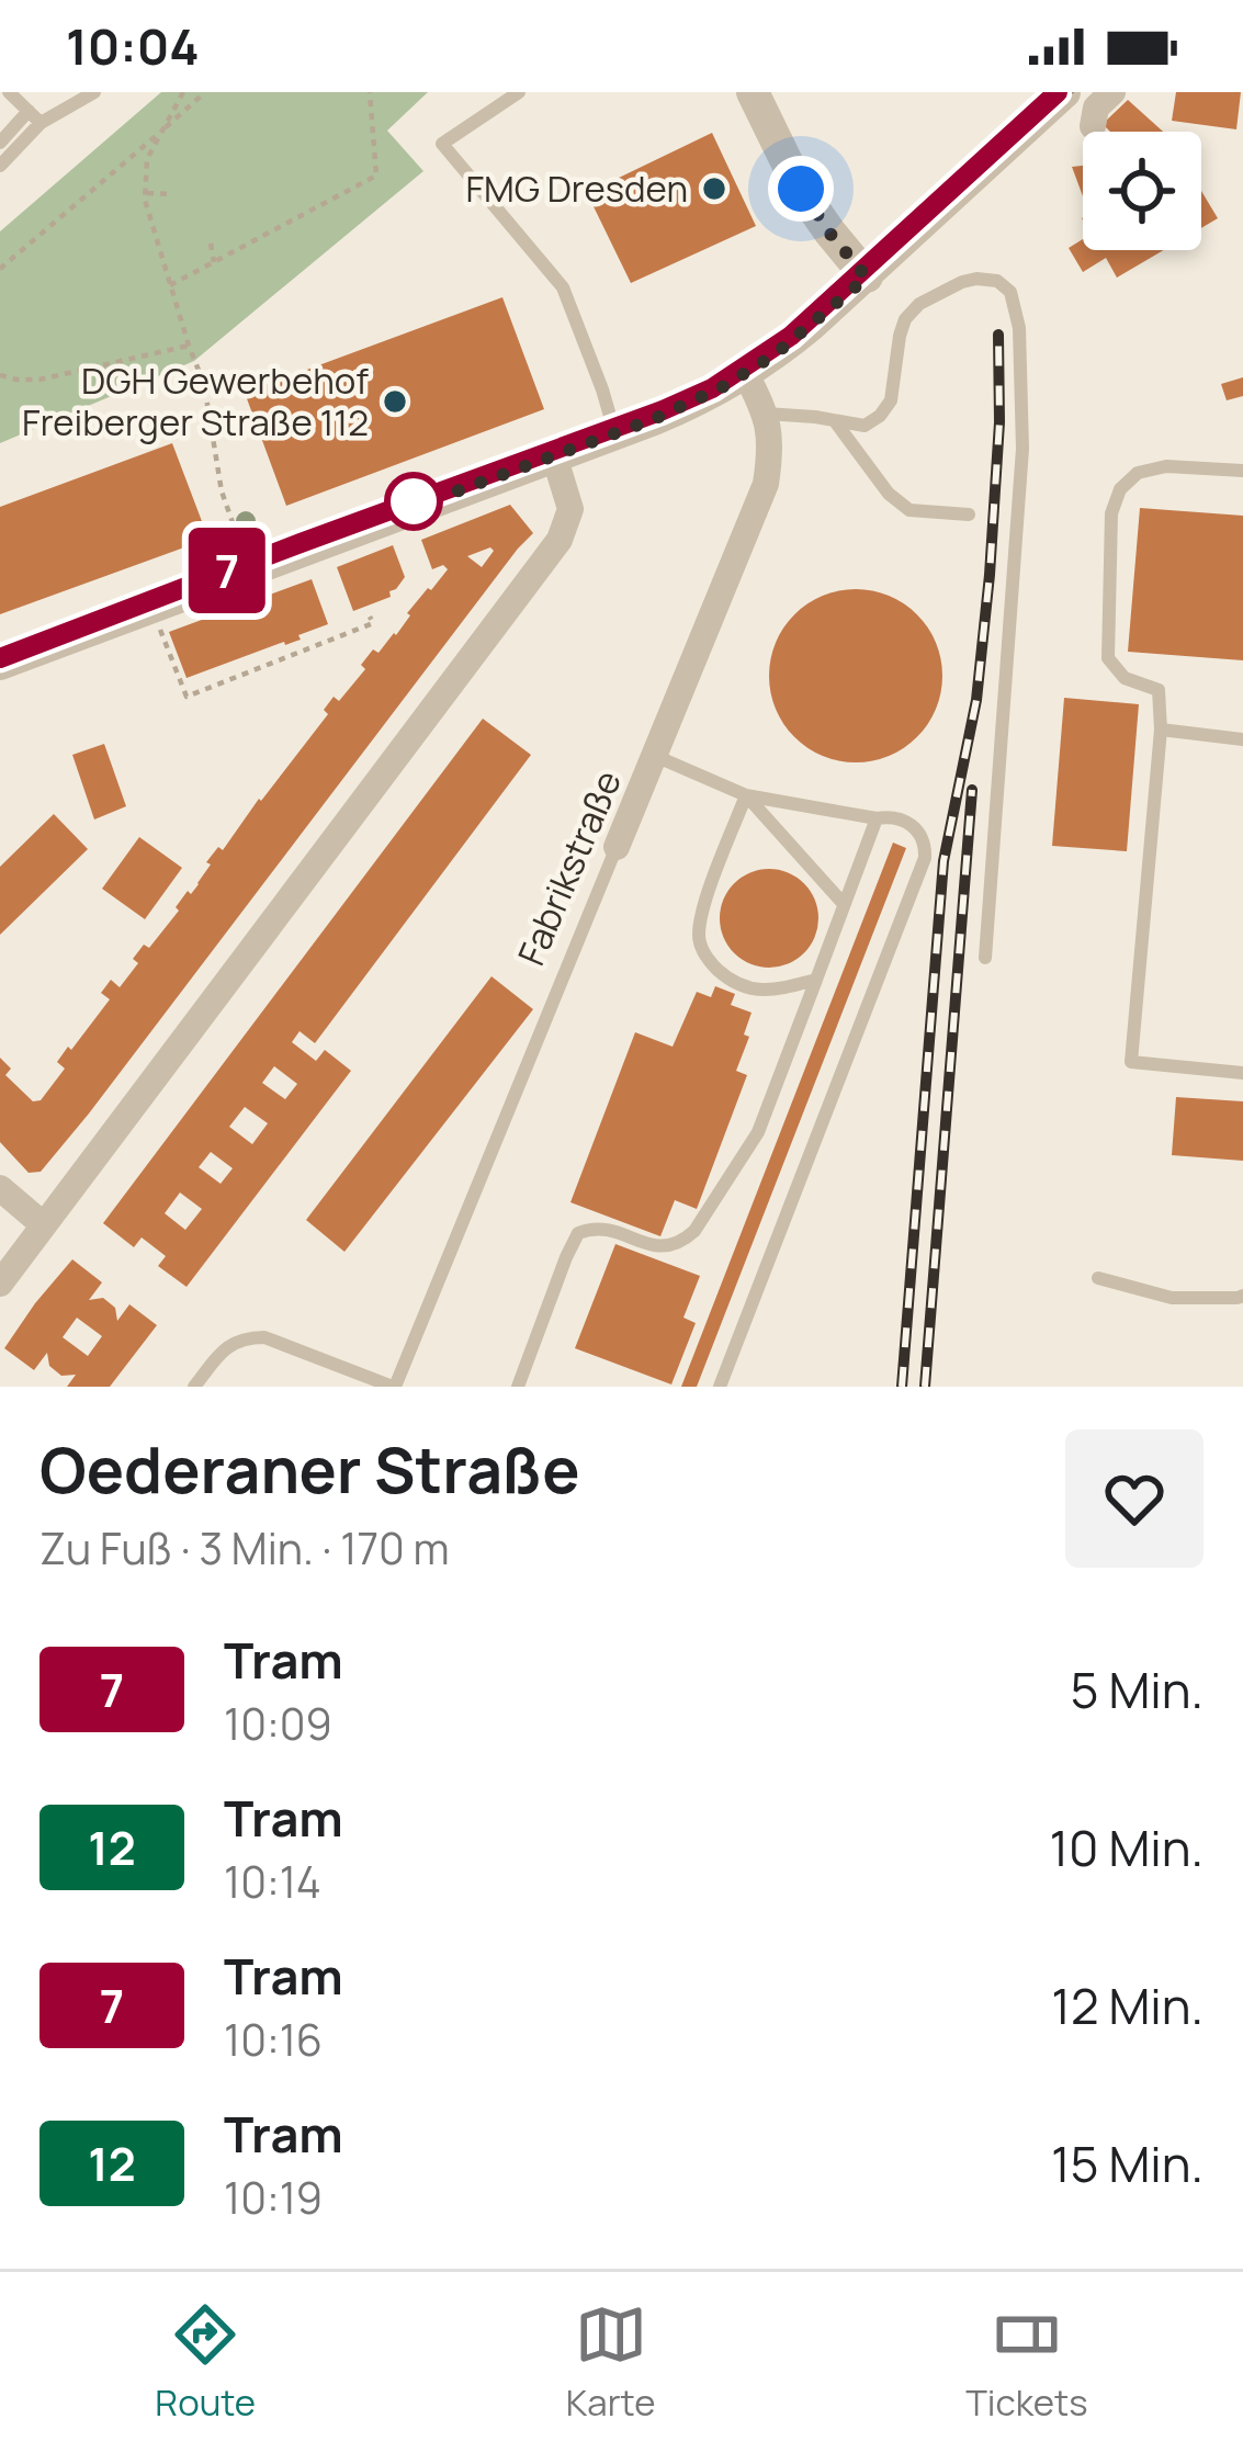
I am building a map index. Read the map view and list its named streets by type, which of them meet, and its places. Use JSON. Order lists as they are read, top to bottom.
{
  "streets": {
    "street": ["Fabrikstraße"]
  },
  "places": ["FMG Dresden", "DGH Gewerbehof Freiberger Straße 112"],
  "lines": ["tram line 7"],
  "page": {
    "status": "10:04",
    "on_map": "7",
    "heading": ["Oederaner Straße", "Zu Fuß · 3 Min. · 170 m"],
    "list": [
      {
        "mark": "7",
        "name": "Tram",
        "note": "10:09",
        "value": "5 Min."
      },
      {
        "mark": "12",
        "name": "Tram",
        "note": "10:14",
        "value": "10 Min."
      },
      {
        "mark": "7",
        "name": "Tram",
        "note": "10:16",
        "value": "12 Min."
      },
      {
        "mark": "12",
        "name": "Tram",
        "note": "10:19",
        "value": "15 Min."
      }
    ],
    "tabs": ["Route", "Karte", "Tickets"]
  }
}
